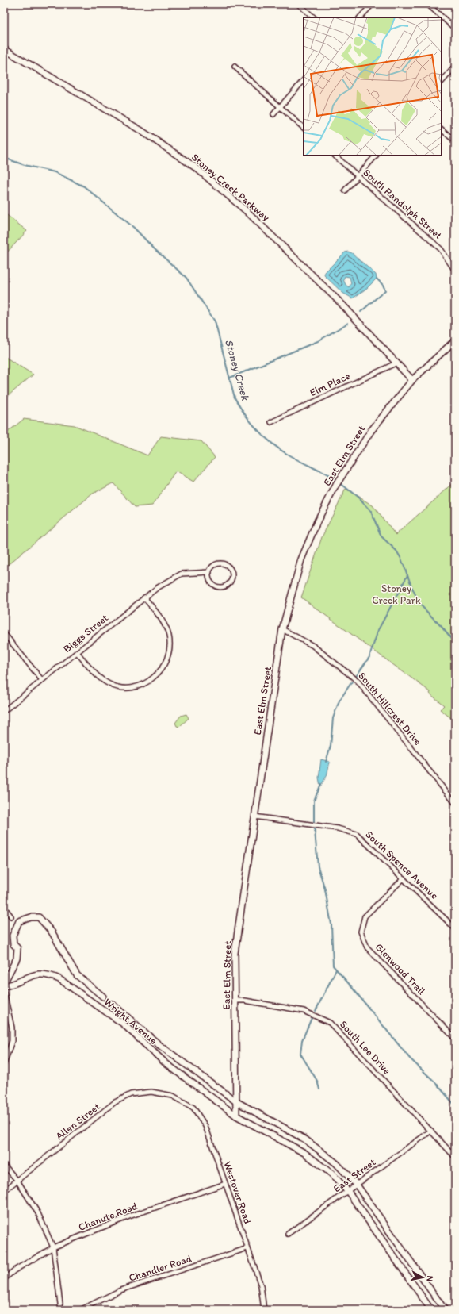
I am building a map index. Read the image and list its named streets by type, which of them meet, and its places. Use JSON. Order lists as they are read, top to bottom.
{
  "streets": {
    "street": [
      "Stoney Creek Parkway",
      "South Randolph Street",
      "Elm Place",
      "East Elm Street",
      "Biggs Street",
      "South Hillcrest Drive",
      "South Spence Avenue",
      "Glenwood Trail",
      "Wright Avenue",
      "South Lee Drive",
      "Allen Street",
      "East Street",
      "Westover Road",
      "Chanute Road",
      "Chandler Road"
    ]
  },
  "crossings": [
    ["Stoney Creek Parkway", "Elm Place"],
    ["Stoney Creek Parkway", "East Elm Street"],
    ["East Elm Street", "South Hillcrest Drive"],
    ["East Elm Street", "South Spence Avenue"],
    ["East Elm Street", "Wright Avenue"],
    ["East Elm Street", "South Lee Drive"],
    ["South Spence Avenue", "Glenwood Trail"],
    ["Wright Avenue", "East Street"],
    ["South Lee Drive", "East Street"],
    ["Allen Street", "Westover Road"],
    ["Westover Road", "Chanute Road"],
    ["Westover Road", "Chandler Road"]
  ],
  "water": ["Stoney Creek"],
  "parks": ["Stoney Creek Park"],
  "north": "right"
}
